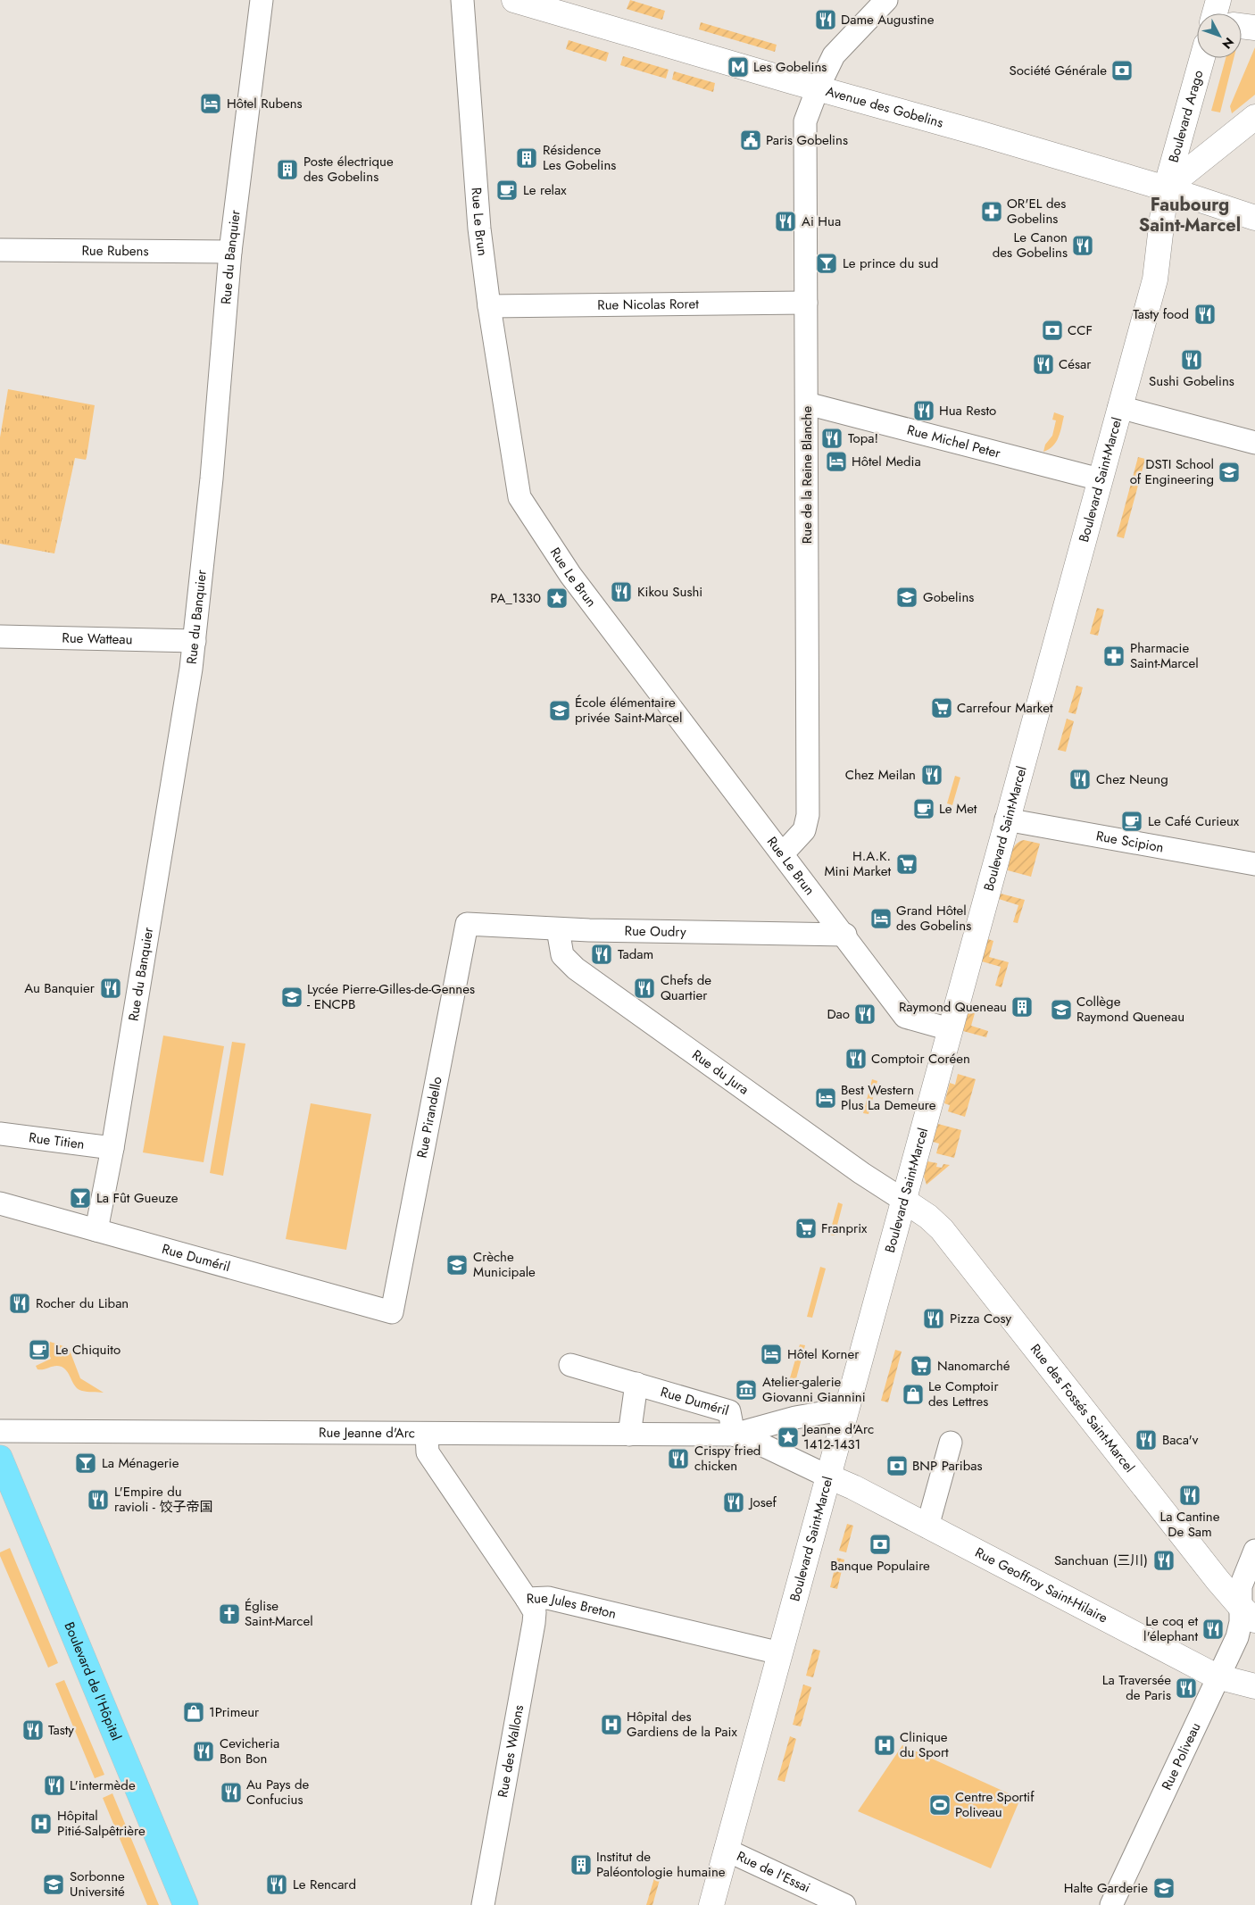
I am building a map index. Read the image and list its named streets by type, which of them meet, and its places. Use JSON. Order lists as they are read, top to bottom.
{
  "streets": {
    "main road": [
      "Avenue des Gobelins",
      "Boulevard Arago",
      "Boulevard Saint-Marcel",
      "Rue des Fossés Saint-Marcel",
      "Rue Geoffroy Saint-Hilaire",
      "Boulevard de l'Hôpital"
    ],
    "street": [
      "Rue Le Brun",
      "Rue Rubens",
      "Rue du Banquier",
      "Rue Nicolas Roret",
      "Rue Michel Peter",
      "Rue de la Reine Blanche",
      "Rue Watteau",
      "Rue Scipion",
      "Rue Oudry",
      "Rue du Jura",
      "Rue Pirandello",
      "Rue Titien",
      "Rue Duméril",
      "Rue Jeanne d'Arc",
      "Rue Jules Breton",
      "Rue des Wallons",
      "Rue Poliveau",
      "Rue de l'Essai"
    ]
  },
  "crossings": [
    ["Avenue des Gobelins", "Boulevard Arago"],
    ["Avenue des Gobelins", "Rue de la Reine Blanche"],
    ["Avenue des Gobelins", "Boulevard Saint-Marcel"],
    ["Boulevard Arago", "Boulevard Saint-Marcel"],
    ["Rue Le Brun", "Rue Nicolas Roret"],
    ["Rue Le Brun", "Rue de la Reine Blanche"],
    ["Rue Le Brun", "Boulevard Saint-Marcel"],
    ["Rue Le Brun", "Rue Oudry"],
    ["Rue Rubens", "Rue du Banquier"],
    ["Rue du Banquier", "Rue Watteau"],
    ["Rue du Banquier", "Rue Titien"],
    ["Rue du Banquier", "Rue Duméril"],
    ["Rue Nicolas Roret", "Rue de la Reine Blanche"],
    ["Rue Michel Peter", "Rue de la Reine Blanche"],
    ["Rue Michel Peter", "Boulevard Saint-Marcel"],
    ["Boulevard Saint-Marcel", "Rue Scipion"],
    ["Boulevard Saint-Marcel", "Rue du Jura"],
    ["Boulevard Saint-Marcel", "Rue des Fossés Saint-Marcel"],
    ["Boulevard Saint-Marcel", "Rue Jeanne d'Arc"],
    ["Boulevard Saint-Marcel", "Rue Geoffroy Saint-Hilaire"],
    ["Boulevard Saint-Marcel", "Rue Jules Breton"],
    ["Boulevard Saint-Marcel", "Rue de l'Essai"],
    ["Rue Oudry", "Rue du Jura"],
    ["Rue Oudry", "Rue Pirandello"],
    ["Rue du Jura", "Rue des Fossés Saint-Marcel"],
    ["Rue Pirandello", "Rue Duméril"],
    ["Rue Duméril", "Rue Jeanne d'Arc"],
    ["Rue des Fossés Saint-Marcel", "Rue Poliveau"],
    ["Rue Jeanne d'Arc", "Rue Geoffroy Saint-Hilaire"],
    ["Rue Jeanne d'Arc", "Rue Jules Breton"],
    ["Rue Geoffroy Saint-Hilaire", "Rue Poliveau"],
    ["Rue Jules Breton", "Rue des Wallons"]
  ],
  "districts": ["Faubourg Saint-Marcel"],
  "places": {
    "restaurant": [
      "Dame Augustine",
      "Ai Hua",
      "Le Canon des Gobelins",
      "Tasty food",
      "Sushi Gobelins",
      "César",
      "Hua Resto",
      "Topa!",
      "Kikou Sushi",
      "Chez Meilan",
      "Chez Neung",
      "Tadam",
      "Au Banquier",
      "Chefs de Quartier",
      "Dao",
      "Comptoir Coréen",
      "Rocher du Liban",
      "Pizza Cosy",
      "Baca'v",
      "Crispy fried chicken",
      "La Cantine De Sam",
      "L'Empire du ravioli - 饺子帝国",
      "Josef",
      "Sanchuan (三川)",
      "Le coq et l'élephant",
      "La Traversée de Paris",
      "Tasty",
      "Cevicheria Bon Bon",
      "L'intermède",
      "Au Pays de Confucius",
      "Le Rencard"
    ],
    "metro station": ["Les Gobelins"],
    "bank": [
      "Société Générale",
      "CCF",
      "BNP Paribas",
      "Banque Populaire"
    ],
    "hotel": [
      "Hôtel Rubens",
      "Hôtel Media",
      "Grand Hôtel des Gobelins",
      "Best Western Plus La Demeure",
      "Hôtel Korner"
    ],
    "public building": ["Paris Gobelins"],
    "building": [
      "Résidence Les Gobelins",
      "Poste électrique des Gobelins",
      "Raymond Queneau",
      "Institut de Paléontologie humaine"
    ],
    "cafe": [
      "Le relax",
      "Le Met",
      "Le Café Curieux",
      "Le Chiquito"
    ],
    "pharmacy": ["OR'EL des Gobelins", "Pharmacie Saint-Marcel"],
    "bar": ["Le prince du sud", "La Fût Gueuze", "La Ménagerie"],
    "school or university": [
      "DSTI School of Engineering",
      "Gobelins",
      "École élémentaire privée Saint-Marcel",
      "Lycée Pierre-Gilles-de-Gennes - ENCPB",
      "Collège Raymond Queneau",
      "Crèche Municipale",
      "Sorbonne Université",
      "Halte Garderie"
    ],
    "place": ["PA_1330", "Jeanne d'Arc 1412-1431"],
    "supermarket": [
      "Carrefour Market",
      "H.A.K. Mini Market",
      "Franprix",
      "Nanomarché"
    ],
    "museum": ["Atelier-galerie Giovanni Giannini"],
    "shop": ["Le Comptoir des Lettres", "1Primeur"],
    "church": ["Église Saint-Marcel"],
    "hospital": ["Hôpital des Gardiens de la Paix", "Clinique du Sport", "Hôpital Pitié-Salpêtrière"],
    "sports": ["Centre Sportif Poliveau"]
  },
  "north": "bottom right"
}
